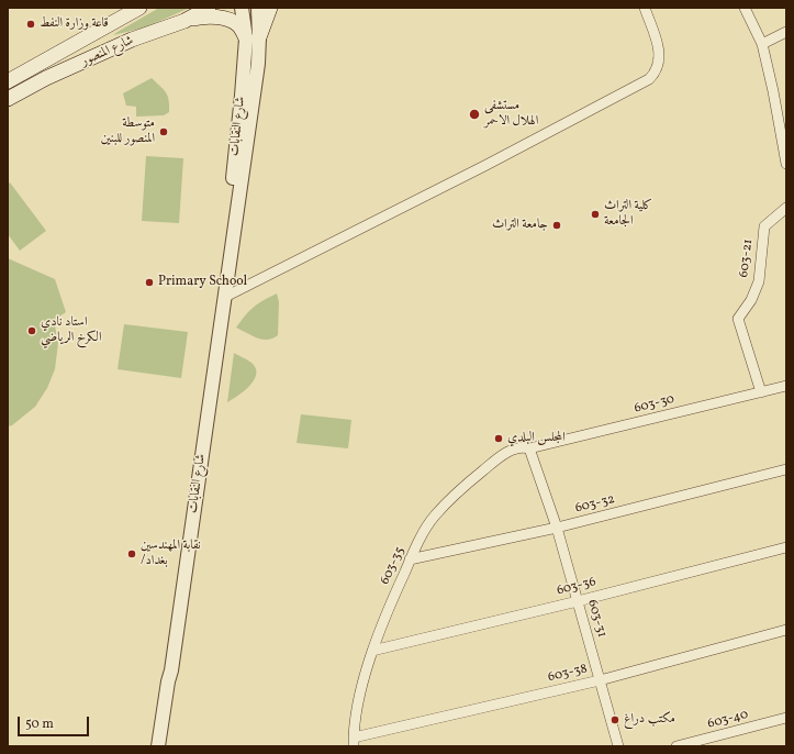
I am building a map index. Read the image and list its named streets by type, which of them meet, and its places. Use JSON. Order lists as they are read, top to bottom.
{
  "streets": {
    "main road": ["شارع المنصور"],
    "street": [
      "شارع النقابات",
      "603-21",
      "603-30",
      "603-32",
      "603-35",
      "603-36",
      "603-31",
      "603-38",
      "603-40"
    ]
  },
  "crossings": [
    ["603-21", "603-30"],
    ["603-30", "603-35"],
    ["603-30", "603-31"],
    ["603-32", "603-35"],
    ["603-32", "603-31"],
    ["603-35", "603-36"],
    ["603-35", "603-31"],
    ["603-35", "603-38"],
    ["603-36", "603-31"],
    ["603-31", "603-38"]
  ],
  "places": [
    "قاعة وزارة النفط",
    "مستشفى الهلال الاحمر",
    "متوسطة المنصور للبنين",
    "كلية التراث الجامعة",
    "جامعة التراث",
    "Primary School",
    "استاد نادي الكرخ الرياضي",
    "المجلس البلدي",
    "نقابة المهندسين /بغداد",
    "مكتب دراغ"
  ],
  "scale_bar": "50 m"
}
